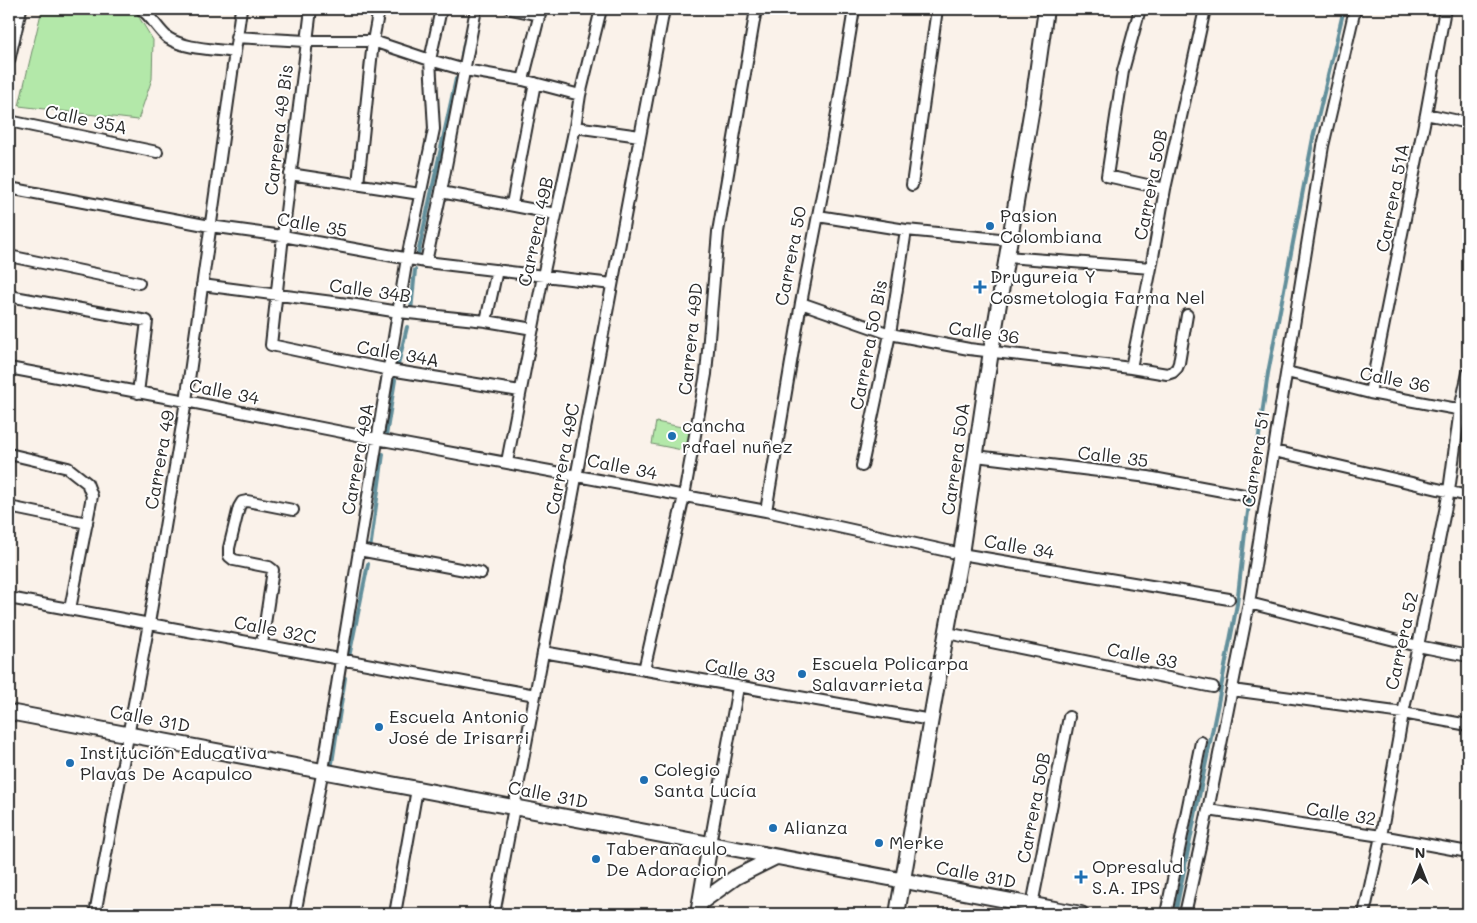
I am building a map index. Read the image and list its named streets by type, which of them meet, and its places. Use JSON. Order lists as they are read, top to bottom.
{
  "streets": {
    "street": [
      "Calle 35A",
      "Carrera 49 Bis",
      "Carrera 50B",
      "Carrera 51A",
      "Calle 35",
      "Carrera 49B",
      "Carrera 50",
      "Calle 34B",
      "Calle 36",
      "Carrera 49D",
      "Carrera 50 Bis",
      "Calle 34A",
      "Calle 34",
      "Carrera 49A",
      "Carrera 49C",
      "Carrera 50A",
      "Carrera 51",
      "Carrera 49",
      "Calle 32C",
      "Carrera 52",
      "Calle 33",
      "Calle 31D",
      "Calle 32"
    ]
  },
  "crossings": [
    ["Carrera 49 Bis", "Calle 35"],
    ["Carrera 49 Bis", "Calle 34B"],
    ["Carrera 49 Bis", "Calle 34A"],
    ["Carrera 50B", "Calle 36"],
    ["Carrera 50B", "Calle 31D"],
    ["Carrera 51A", "Calle 36"],
    ["Calle 35", "Carrera 49B"],
    ["Calle 35", "Carrera 49A"],
    ["Calle 35", "Carrera 49C"],
    ["Calle 35", "Carrera 50A"],
    ["Calle 35", "Carrera 49"],
    ["Carrera 49B", "Calle 34B"],
    ["Carrera 49B", "Calle 34A"],
    ["Carrera 49B", "Calle 34"],
    ["Carrera 50", "Calle 36"],
    ["Carrera 50", "Calle 34"],
    ["Calle 34B", "Carrera 49A"],
    ["Calle 34B", "Carrera 49"],
    ["Calle 36", "Carrera 50 Bis"],
    ["Calle 36", "Carrera 50A"],
    ["Calle 36", "Carrera 51"],
    ["Calle 36", "Carrera 52"],
    ["Carrera 49D", "Calle 34"],
    ["Carrera 49D", "Calle 33"],
    ["Calle 34A", "Carrera 49A"],
    ["Calle 34", "Carrera 49A"],
    ["Calle 34", "Carrera 49C"],
    ["Calle 34", "Carrera 50A"],
    ["Calle 34", "Carrera 49"],
    ["Carrera 49A", "Calle 32C"],
    ["Carrera 49A", "Calle 31D"],
    ["Carrera 49C", "Calle 32C"],
    ["Carrera 49C", "Calle 33"],
    ["Carrera 49C", "Calle 31D"],
    ["Carrera 50A", "Calle 33"],
    ["Carrera 50A", "Calle 31D"],
    ["Carrera 51", "Calle 32"],
    ["Carrera 49", "Calle 32C"],
    ["Carrera 49", "Calle 31D"],
    ["Carrera 52", "Calle 32"]
  ],
  "places": {
    "other": [
      "Pasion Colombiana",
      "cancha rafael nuñez",
      "Escuela Policarpa Salavarrieta",
      "Escuela Antonio José de Irisarri",
      "Institución Educativa Plavas De Acapulco",
      "Colegio Santa Lucía",
      "Alianza",
      "Merke",
      "Taberanaculo De Adoracion"
    ],
    "health": ["Drugureia Y Cosmetologia Farma Nel", "Opresalud S.A. IPS"]
  },
  "north": "top"
}
